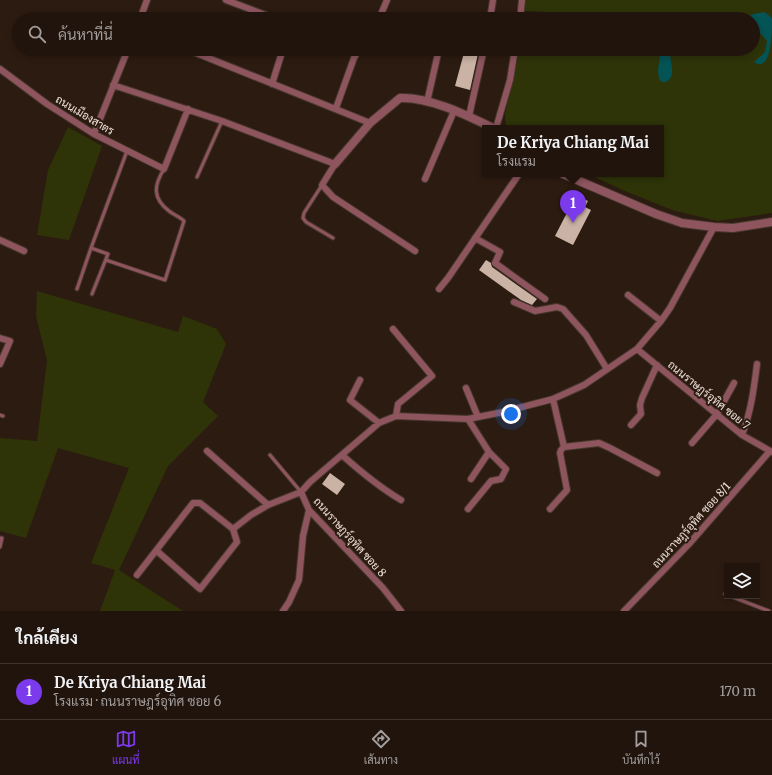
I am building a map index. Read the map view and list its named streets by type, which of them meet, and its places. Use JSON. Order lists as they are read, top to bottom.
{
  "streets": {
    "street": [
      "ถนนเมืองสาตร",
      "ถนนราษฎร์อุทิศ ซอย 7",
      "ถนนราษฎร์อุทิศ ซอย 8/1",
      "ถนนราษฎร์อุทิศ ซอย 8"
    ]
  },
  "crossings": [
    ["ถนนราษฎร์อุทิศ ซอย 7", "ถนนราษฎร์อุทิศ ซอย 8/1"],
    ["ถนนราษฎร์อุทิศ ซอย 7", "ถนนราษฎร์อุทิศ ซอย 8"]
  ],
  "page": {
    "search": "ค้นหาที่นี่",
    "popup": ["De Kriya Chiang Mai", "โรงแรม"],
    "pins": "1",
    "heading": "ใกล้เคียง",
    "list": [
      {
        "mark": "1",
        "name": "De Kriya Chiang Mai",
        "note": "โรงแรม · ถนนราษฎร์อุทิศ ซอย 6",
        "value": "170 m"
      }
    ],
    "nav": ["แผนที่", "เส้นทาง", "บันทึกไว้"]
  }
}
